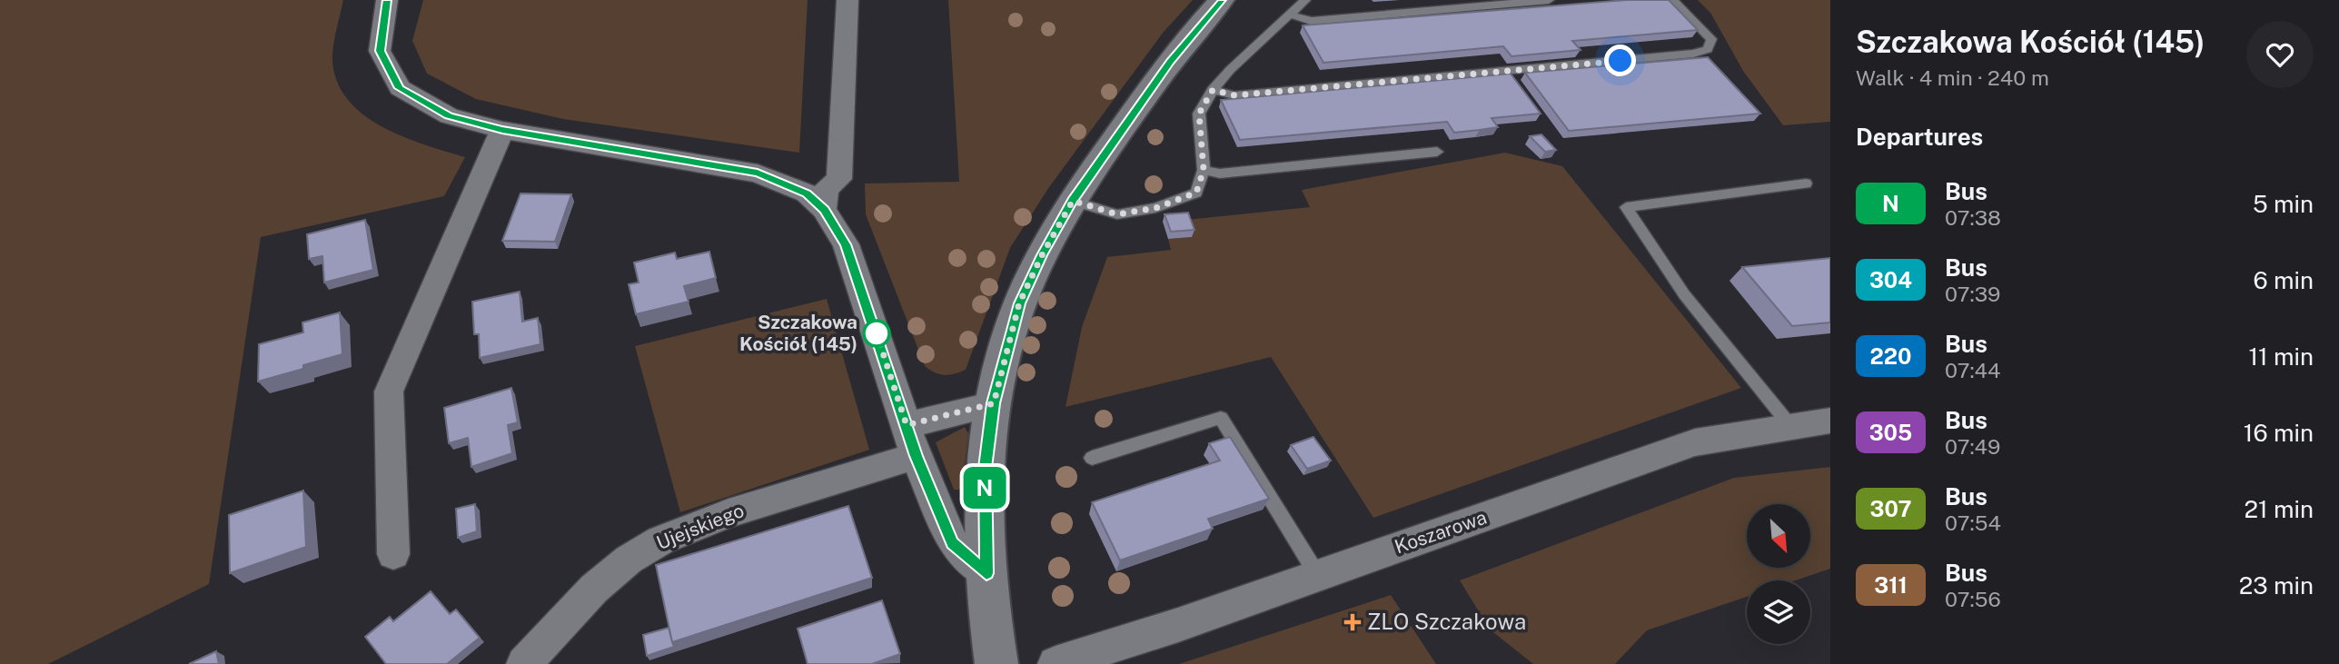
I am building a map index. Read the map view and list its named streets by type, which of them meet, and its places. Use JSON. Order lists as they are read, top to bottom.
{
  "streets": {
    "street": ["Ujejskiego", "Koszarowa"]
  },
  "places": {
    "other": ["Szczakowa Kościół (145)"],
    "health": ["ZLO Szczakowa"]
  },
  "lines": ["bus line N"],
  "north": "bottom right",
  "page": {
    "on_map": "N",
    "heading": [
      ["Szczakowa Kościół (145)", "Walk · 4 min · 240 m"],
      "Departures"
    ],
    "list": [
      {
        "mark": "N",
        "name": "Bus",
        "note": "07:38",
        "value": "5 min"
      },
      {
        "mark": "304",
        "name": "Bus",
        "note": "07:39",
        "value": "6 min"
      },
      {
        "mark": "220",
        "name": "Bus",
        "note": "07:44",
        "value": "11 min"
      },
      {
        "mark": "305",
        "name": "Bus",
        "note": "07:49",
        "value": "16 min"
      },
      {
        "mark": "307",
        "name": "Bus",
        "note": "07:54",
        "value": "21 min"
      },
      {
        "mark": "311",
        "name": "Bus",
        "note": "07:56",
        "value": "23 min"
      }
    ]
  }
}
